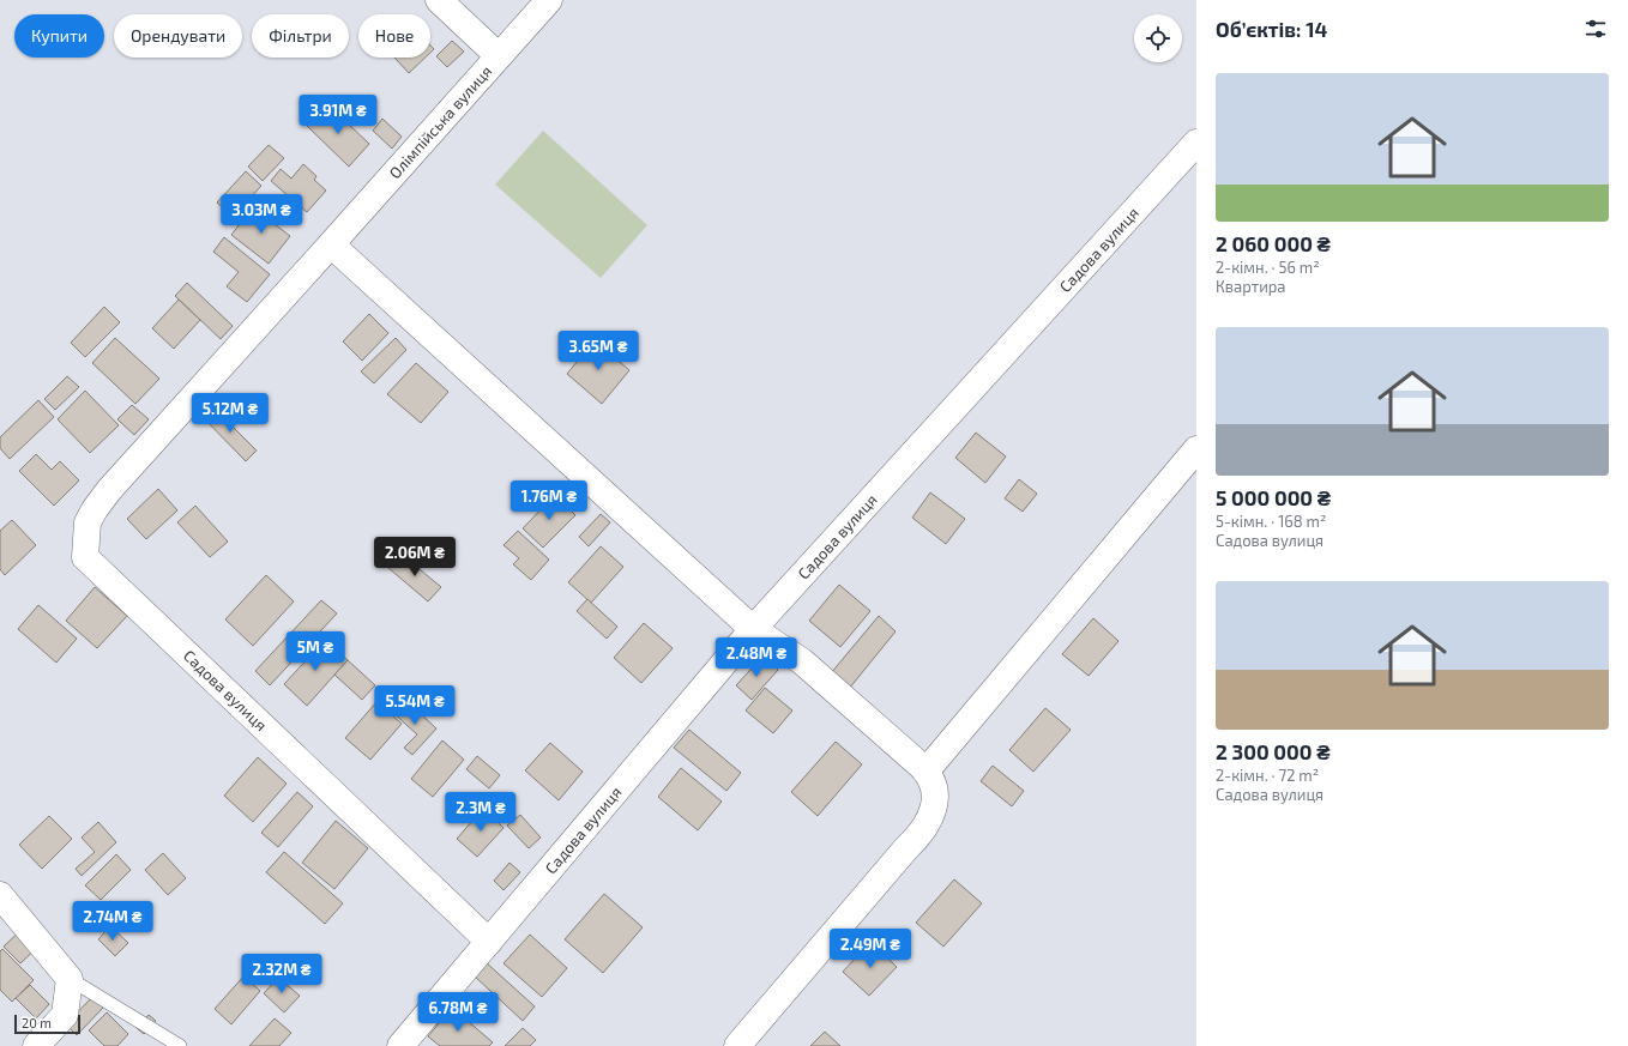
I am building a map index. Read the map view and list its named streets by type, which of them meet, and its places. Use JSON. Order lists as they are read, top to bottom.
{
  "streets": {
    "street": ["Олімпійська вулиця", "Садова вулиця"]
  },
  "crossings": [
    ["Олімпійська вулиця", "Садова вулиця"]
  ],
  "scale_bar": "20 m",
  "page": {
    "heading": "Об’єктів: 14",
    "chip": [
      "Купити",
      "Орендувати",
      "Фільтри",
      "Нове"
    ],
    "list": [
      {
        "name": "2 060 000 ₴",
        "note": "2-кімн. · 56 m² · Квартира"
      },
      {
        "name": "5 000 000 ₴",
        "note": "5-кімн. · 168 m² · Садова вулиця"
      },
      {
        "name": "2 300 000 ₴",
        "note": "2-кімн. · 72 m² · Садова вулиця"
      }
    ],
    "price": [
      "3.91M ₴",
      "3.03M ₴",
      "3.65M ₴",
      "5.12M ₴",
      "1.76M ₴",
      "2.06M ₴",
      "5M ₴",
      "2.48M ₴",
      "5.54M ₴",
      "2.3M ₴",
      "2.74M ₴",
      "2.49M ₴",
      "2.32M ₴",
      "6.78M ₴"
    ],
    "scale": "20 m"
  }
}
